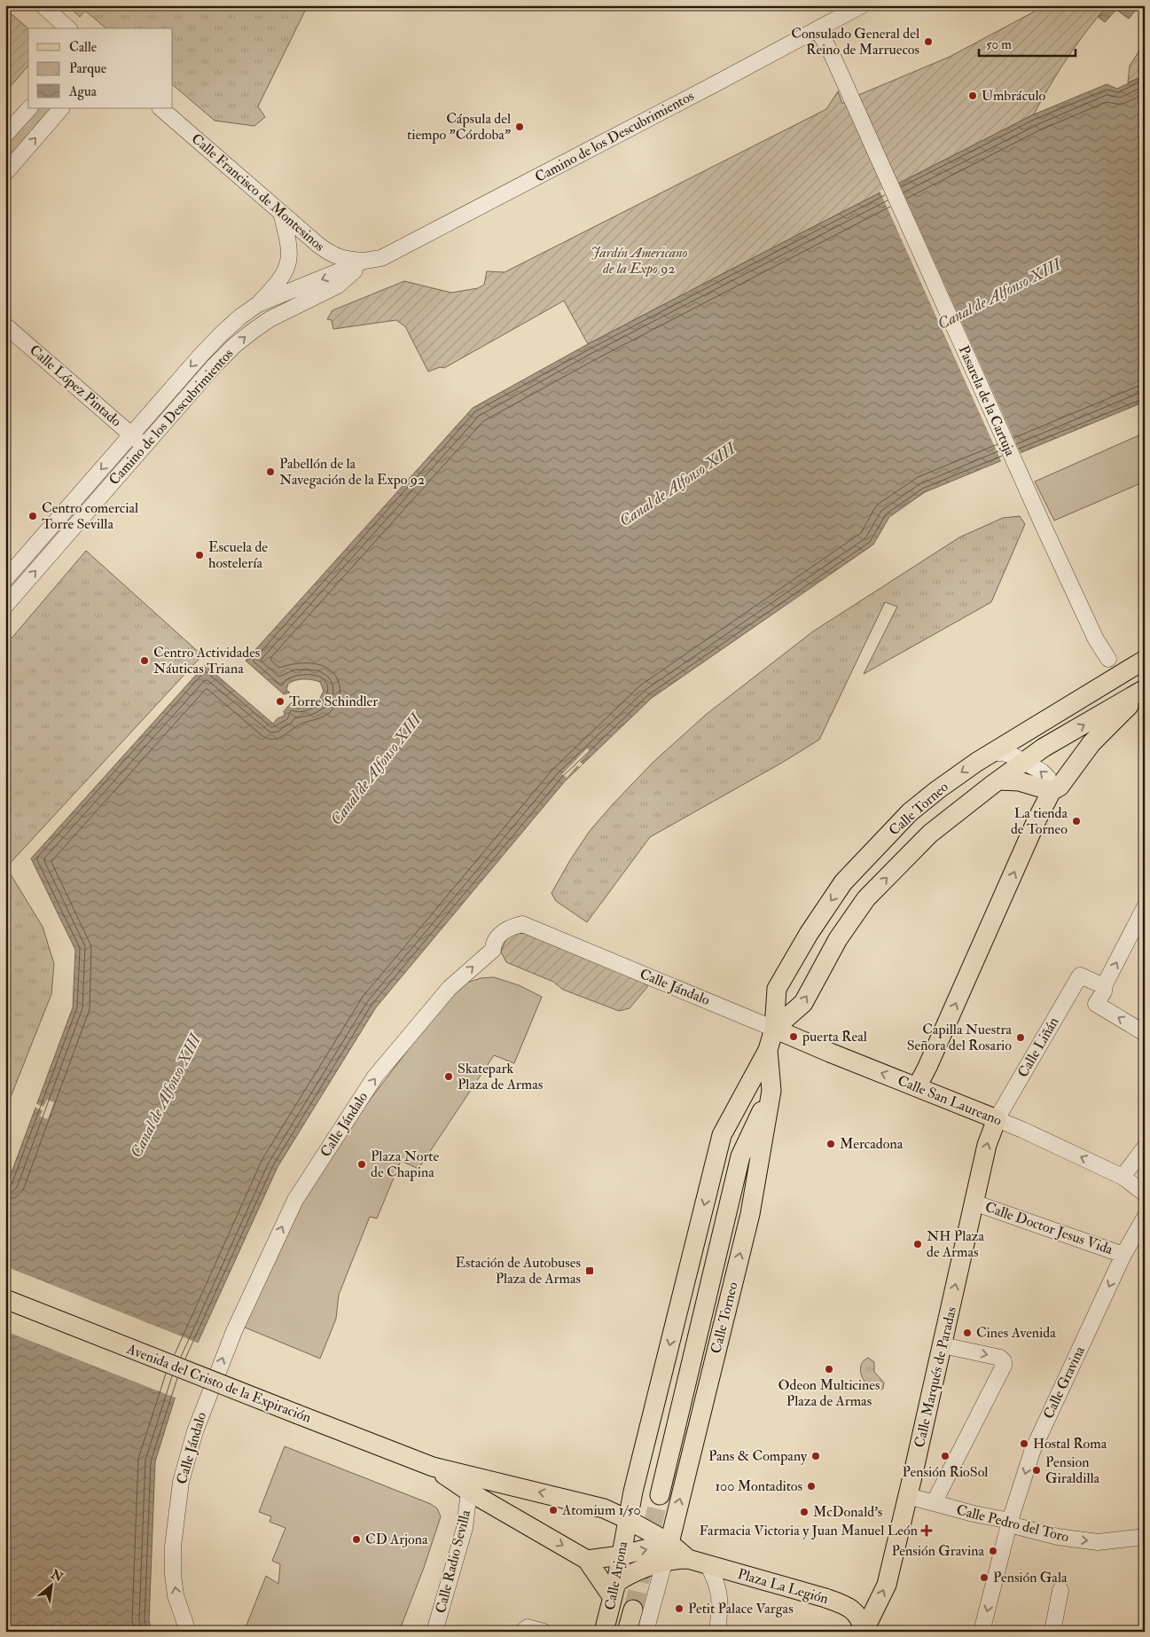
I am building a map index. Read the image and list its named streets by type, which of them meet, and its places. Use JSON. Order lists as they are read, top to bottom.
{
  "streets": {
    "main road": [
      "Calle Torneo",
      "Calle San Laureano",
      "Calle Marqués de Paradas",
      "Avenida del Cristo de la Expiración",
      "Calle Arjona",
      "Plaza La Legión"
    ],
    "street": [
      "Camino de los Descubrimientos",
      "Calle Francisco de Montesinos",
      "Calle López Pintado",
      "Pasarela de la Cartuja",
      "Calle Jándalo",
      "Calle Liñán",
      "Calle Doctor Jesus Vida",
      "Calle Gravina",
      "Calle Pedro del Toro",
      "Calle Radio Sevilla"
    ]
  },
  "crossings": [
    ["Camino de los Descubrimientos", "Calle Francisco de Montesinos"],
    ["Camino de los Descubrimientos", "Calle López Pintado"],
    ["Camino de los Descubrimientos", "Pasarela de la Cartuja"],
    ["Calle Torneo", "Calle Jándalo"],
    ["Calle Torneo", "Calle San Laureano"],
    ["Calle Torneo", "Avenida del Cristo de la Expiración"],
    ["Calle Torneo", "Calle Arjona"],
    ["Calle Jándalo", "Calle San Laureano"],
    ["Calle Liñán", "Calle San Laureano"],
    ["Calle Liñán", "Calle Marqués de Paradas"],
    ["Calle San Laureano", "Calle Marqués de Paradas"],
    ["Calle Doctor Jesus Vida", "Calle Marqués de Paradas"],
    ["Calle Doctor Jesus Vida", "Calle Gravina"],
    ["Calle Marqués de Paradas", "Calle Pedro del Toro"],
    ["Calle Marqués de Paradas", "Plaza La Legión"],
    ["Calle Gravina", "Calle Pedro del Toro"],
    ["Avenida del Cristo de la Expiración", "Calle Radio Sevilla"],
    ["Avenida del Cristo de la Expiración", "Calle Arjona"],
    ["Avenida del Cristo de la Expiración", "Plaza La Legión"]
  ],
  "one_way": [
    "Calle San Laureano",
    "Calle Marqués de Paradas",
    "Calle Gravina",
    "Calle Pedro del Toro"
  ],
  "water": ["Canal de Alfonso XIII"],
  "parks": ["Jardín Americano de la Expo 92"],
  "places": {
    "other": [
      "Consulado General del Reino de Marruecos",
      "Umbráculo",
      "Cápsula del tiempo \"Córdoba\"",
      "Pabellón de la Navegación de la Expo 92",
      "Centro comercial Torre Sevilla",
      "Escuela de hostelería",
      "Centro Actividades Náuticas Triana",
      "Torre Schindler",
      "La tienda de Torneo",
      "puerta Real",
      "Capilla Nuestra Señora del Rosario",
      "Skatepark Plaza de Armas",
      "Mercadona",
      "Plaza Norte de Chapina",
      "NH Plaza de Armas",
      "Cines Avenida",
      "Odeon Multicines Plaza de Armas",
      "Hostal Roma",
      "Pans & Company",
      "Pensión RioSol",
      "Pension Giraldilla",
      "100 Montaditos",
      "Atomium 1/50",
      "McDonald's",
      "CD Arjona",
      "Pensión Gravina",
      "Pensión Gala",
      "Petit Palace Vargas"
    ],
    "transit": ["Estación de Autobuses Plaza de Armas"],
    "health": ["Farmacia Victoria y Juan Manuel León"]
  },
  "legend": ["Calle", "Parque", "Agua"],
  "scale_bar": "50 m",
  "north": "top right"
}
